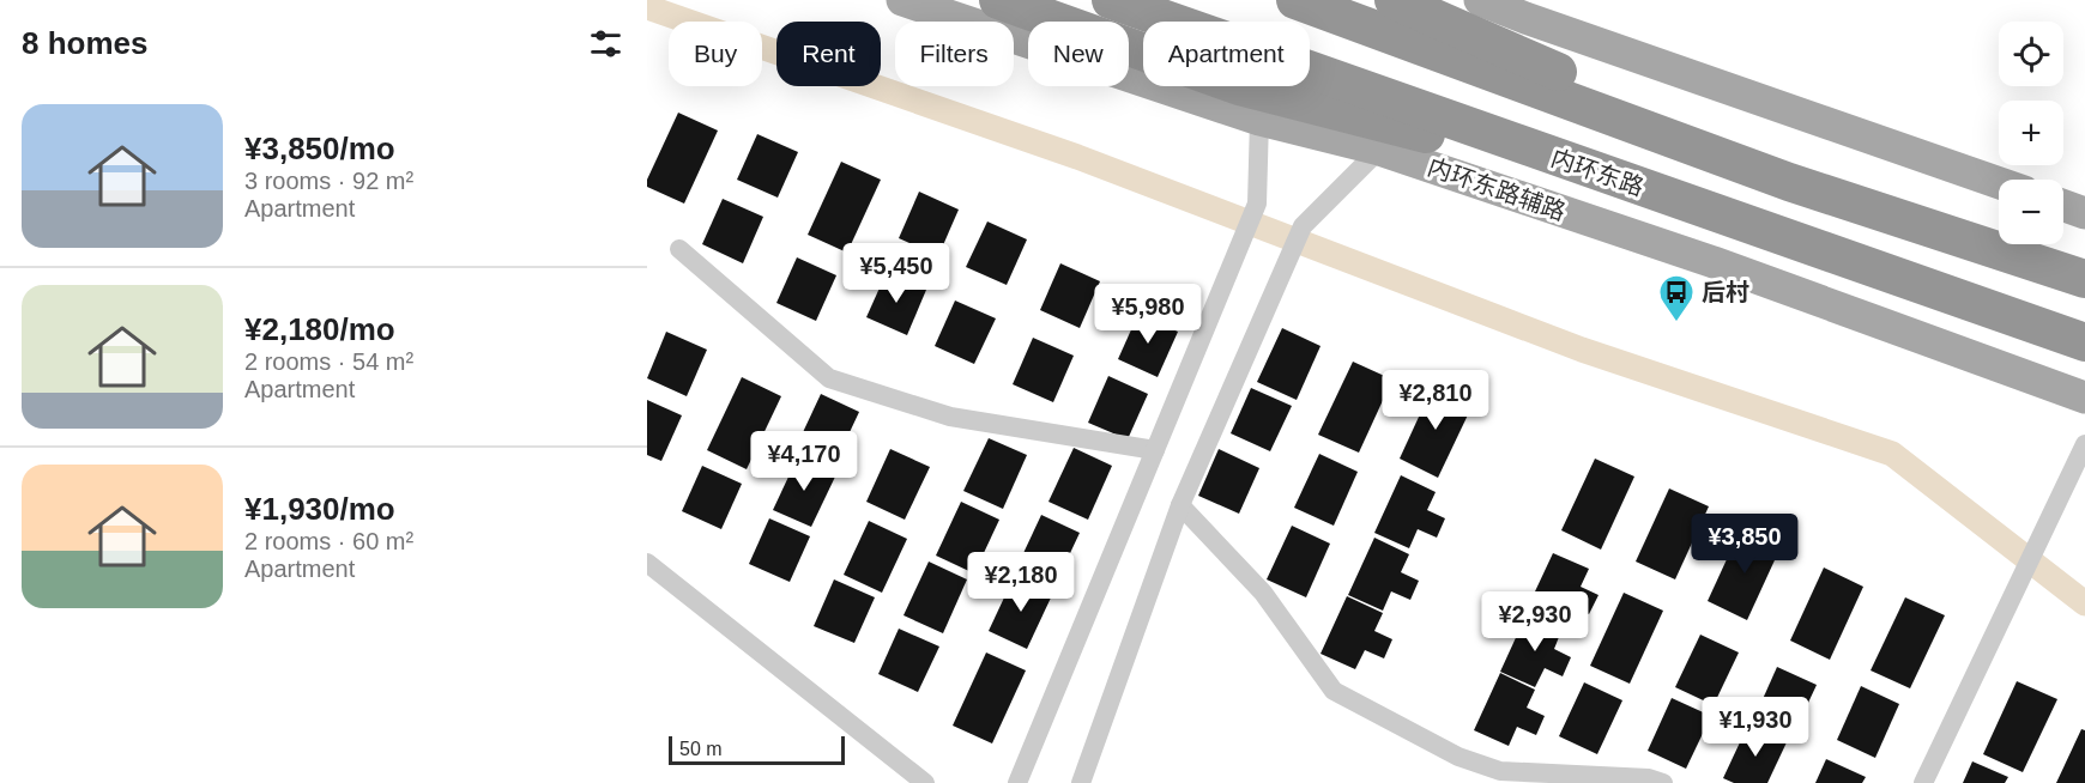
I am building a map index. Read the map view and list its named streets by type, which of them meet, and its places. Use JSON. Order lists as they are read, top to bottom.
{
  "streets": {
    "highway": ["内环东路"],
    "main road": ["内环东路辅路"]
  },
  "places": {
    "bus stop": ["后村"]
  },
  "scale_bar": "50 m",
  "page": {
    "heading": "8 homes",
    "map_buttons": ["+", "−"],
    "chip": [
      "Buy",
      "Rent",
      "Filters",
      "New",
      "Apartment"
    ],
    "list": [
      {
        "name": "¥3,850/mo",
        "note": "3 rooms · 92 m² · Apartment"
      },
      {
        "name": "¥2,180/mo",
        "note": "2 rooms · 54 m² · Apartment"
      },
      {
        "name": "¥1,930/mo",
        "note": "2 rooms · 60 m² · Apartment"
      }
    ],
    "price": [
      "¥5,450",
      "¥5,980",
      "¥2,810",
      "¥4,170",
      "¥3,850",
      "¥2,180",
      "¥2,930",
      "¥1,930"
    ],
    "scale": "50 m"
  }
}
